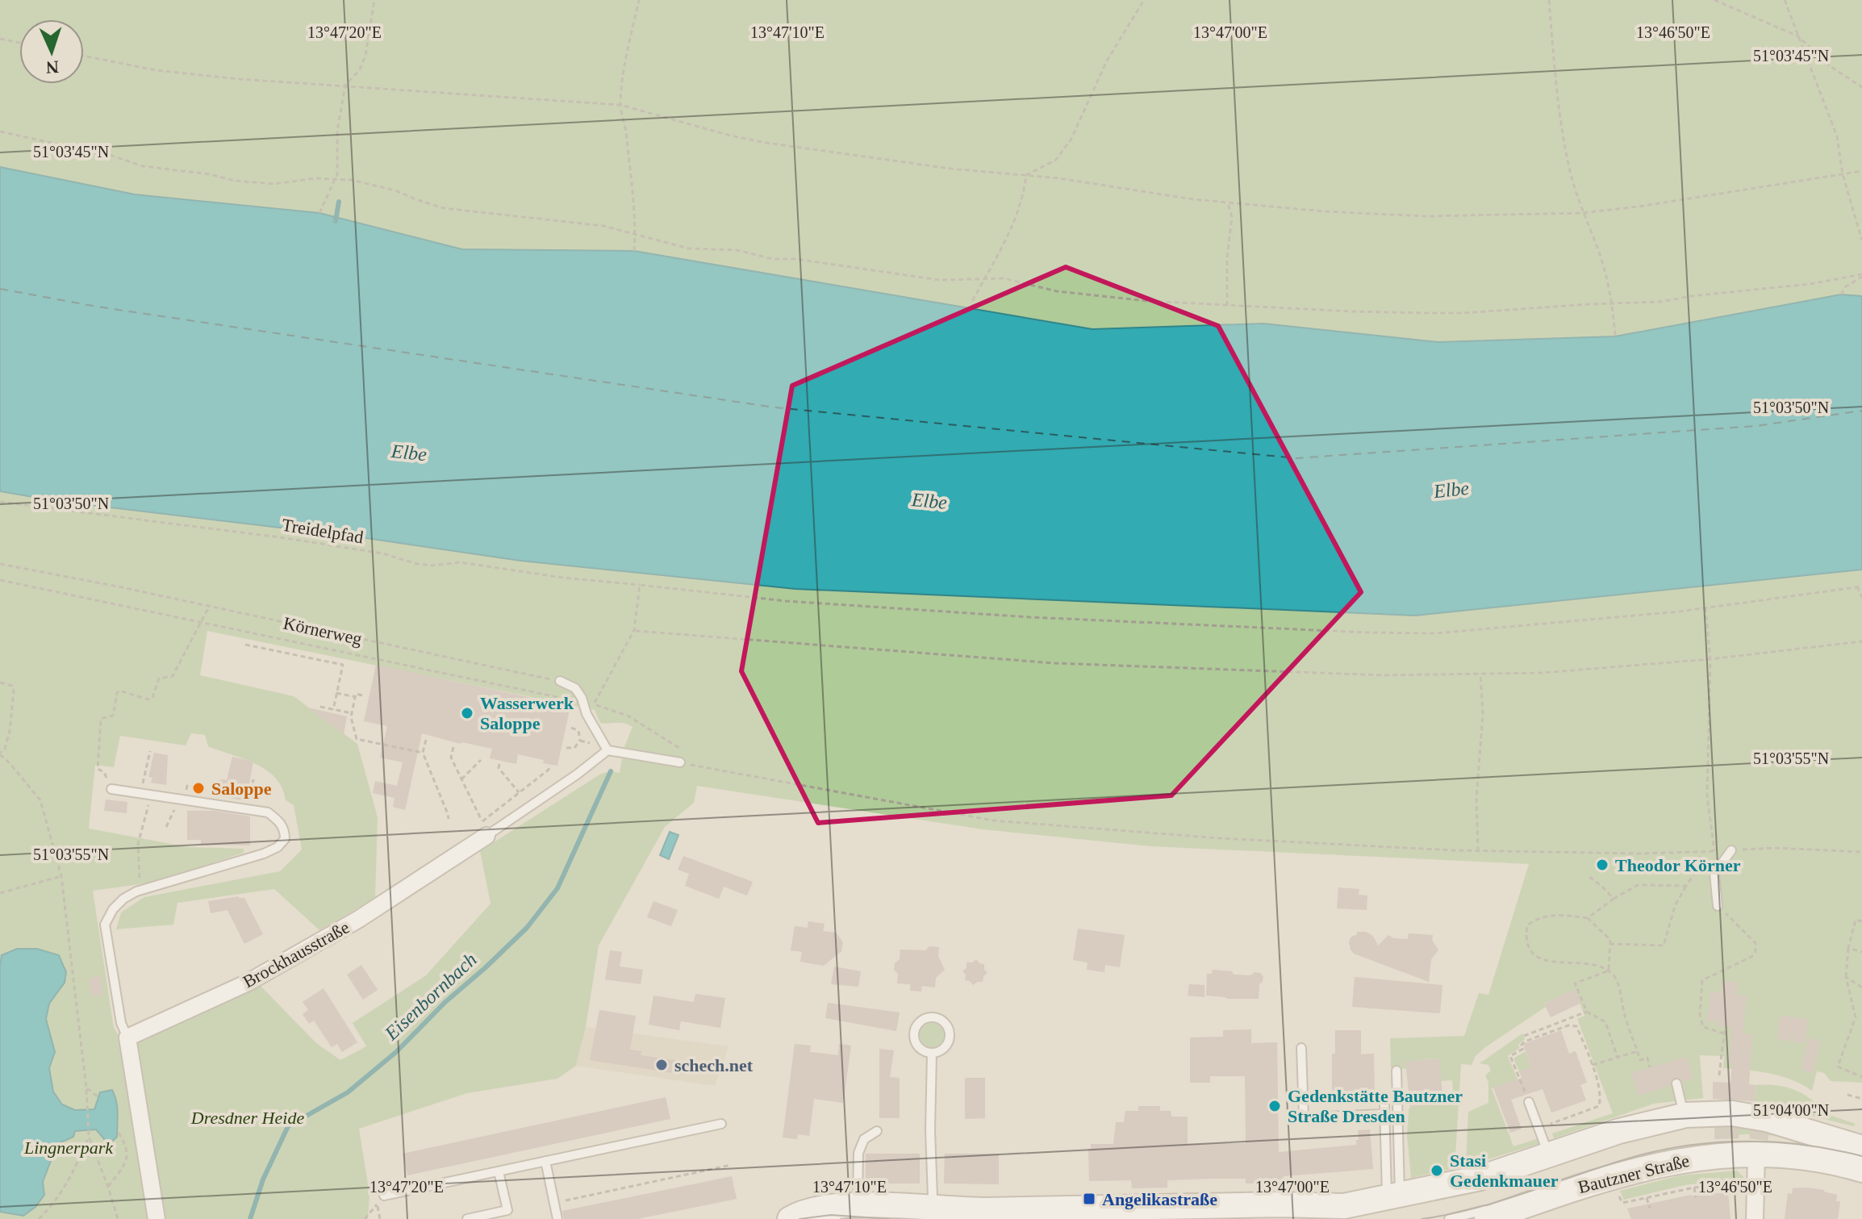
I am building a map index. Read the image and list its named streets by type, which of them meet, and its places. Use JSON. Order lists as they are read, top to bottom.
{
  "streets": {
    "main road": ["Bautzner Straße"],
    "street": ["Brockhausstraße"],
    "path": ["Treidelpfad", "Körnerweg"]
  },
  "water": ["Elbe", "Eisenbornbach"],
  "parks": ["Dresdner Heide", "Lingnerpark"],
  "places": {
    "other": [
      "Wasserwerk Saloppe",
      "Saloppe",
      "Theodor Körner",
      "schech.net",
      "Gedenkstätte Bautzner Straße Dresden",
      "Stasi Gedenkmauer"
    ],
    "transit": ["Angelikastraße"]
  },
  "north": "bottom",
  "coordinates": [
    "13°47'20\"E",
    "13°47'10\"E",
    "13°47'00\"E",
    "13°46'50\"E",
    "51°03'45\"N",
    "51°03'50\"N",
    "51°03'55\"N",
    "51°04'00\"N"
  ]
}
